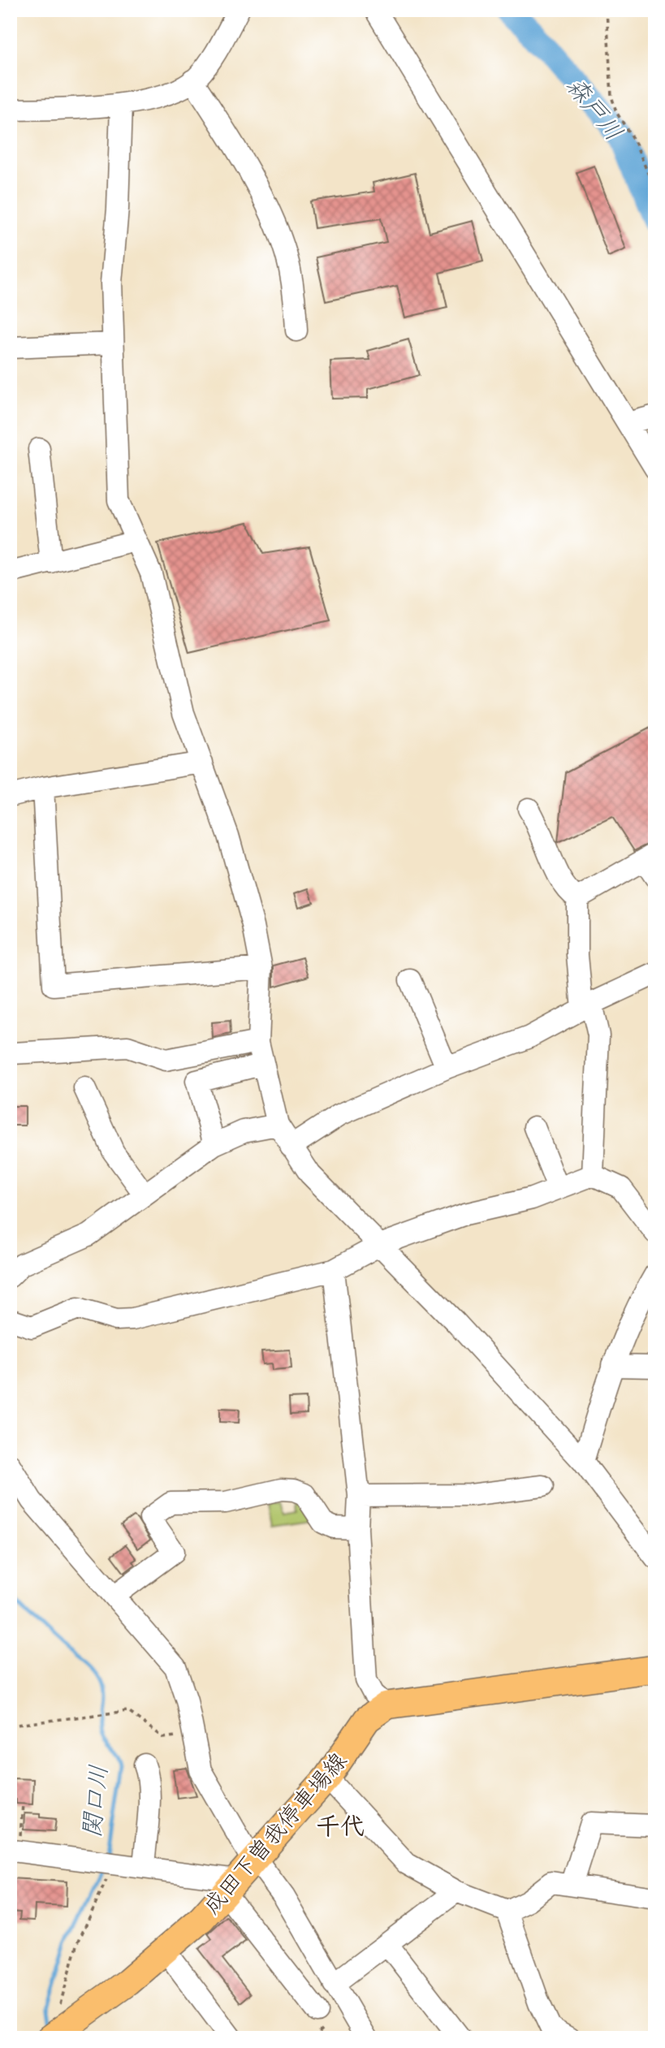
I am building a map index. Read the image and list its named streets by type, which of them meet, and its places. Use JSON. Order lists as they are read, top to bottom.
{
  "streets": {
    "main road": ["成田下曽我停車場線"]
  },
  "districts": ["千代"],
  "water": ["森戸川", "関口川"]
}
